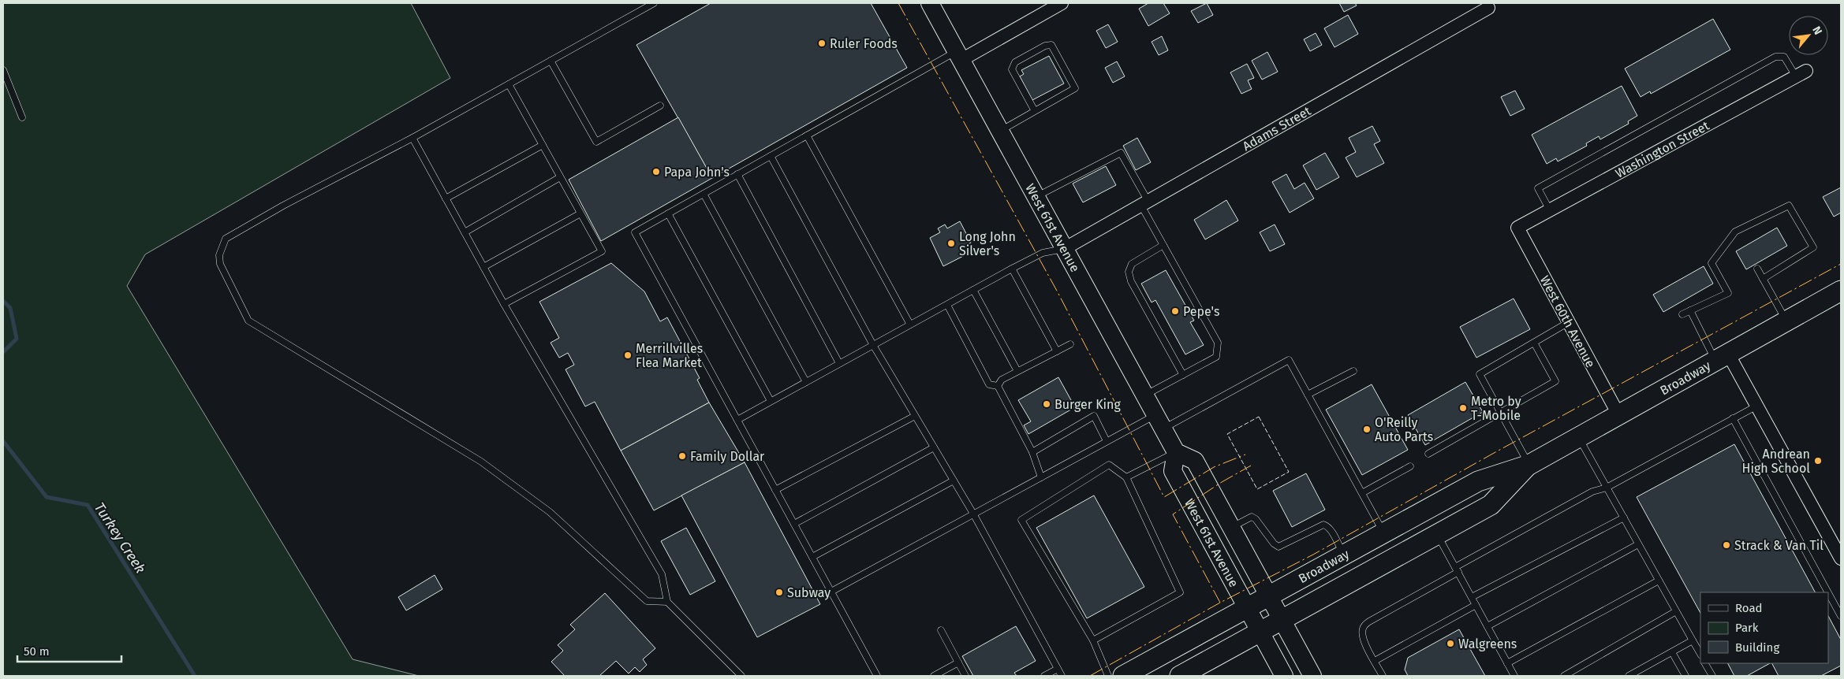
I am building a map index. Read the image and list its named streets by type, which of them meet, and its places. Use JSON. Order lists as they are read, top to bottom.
{
  "streets": {
    "main road": ["West 61st Avenue", "Broadway"],
    "street": ["Adams Street", "Washington Street", "West 60th Avenue"]
  },
  "crossings": [
    ["Adams Street", "West 61st Avenue"],
    ["Washington Street", "West 60th Avenue"],
    ["West 61st Avenue", "Broadway"],
    ["West 60th Avenue", "Broadway"]
  ],
  "water": ["Turkey Creek"],
  "places": [
    "Ruler Foods",
    "Papa John's",
    "Long John Silver's",
    "Pepe's",
    "Merrillvilles Flea Market",
    "Burger King",
    "Metro by T-Mobile",
    "O'Reilly Auto Parts",
    "Family Dollar",
    "Andrean High School",
    "Strack & Van Til",
    "Subway",
    "Walgreens"
  ],
  "legend": ["Road", "Park", "Building"],
  "scale_bar": "50 m",
  "north": "top right"
}
